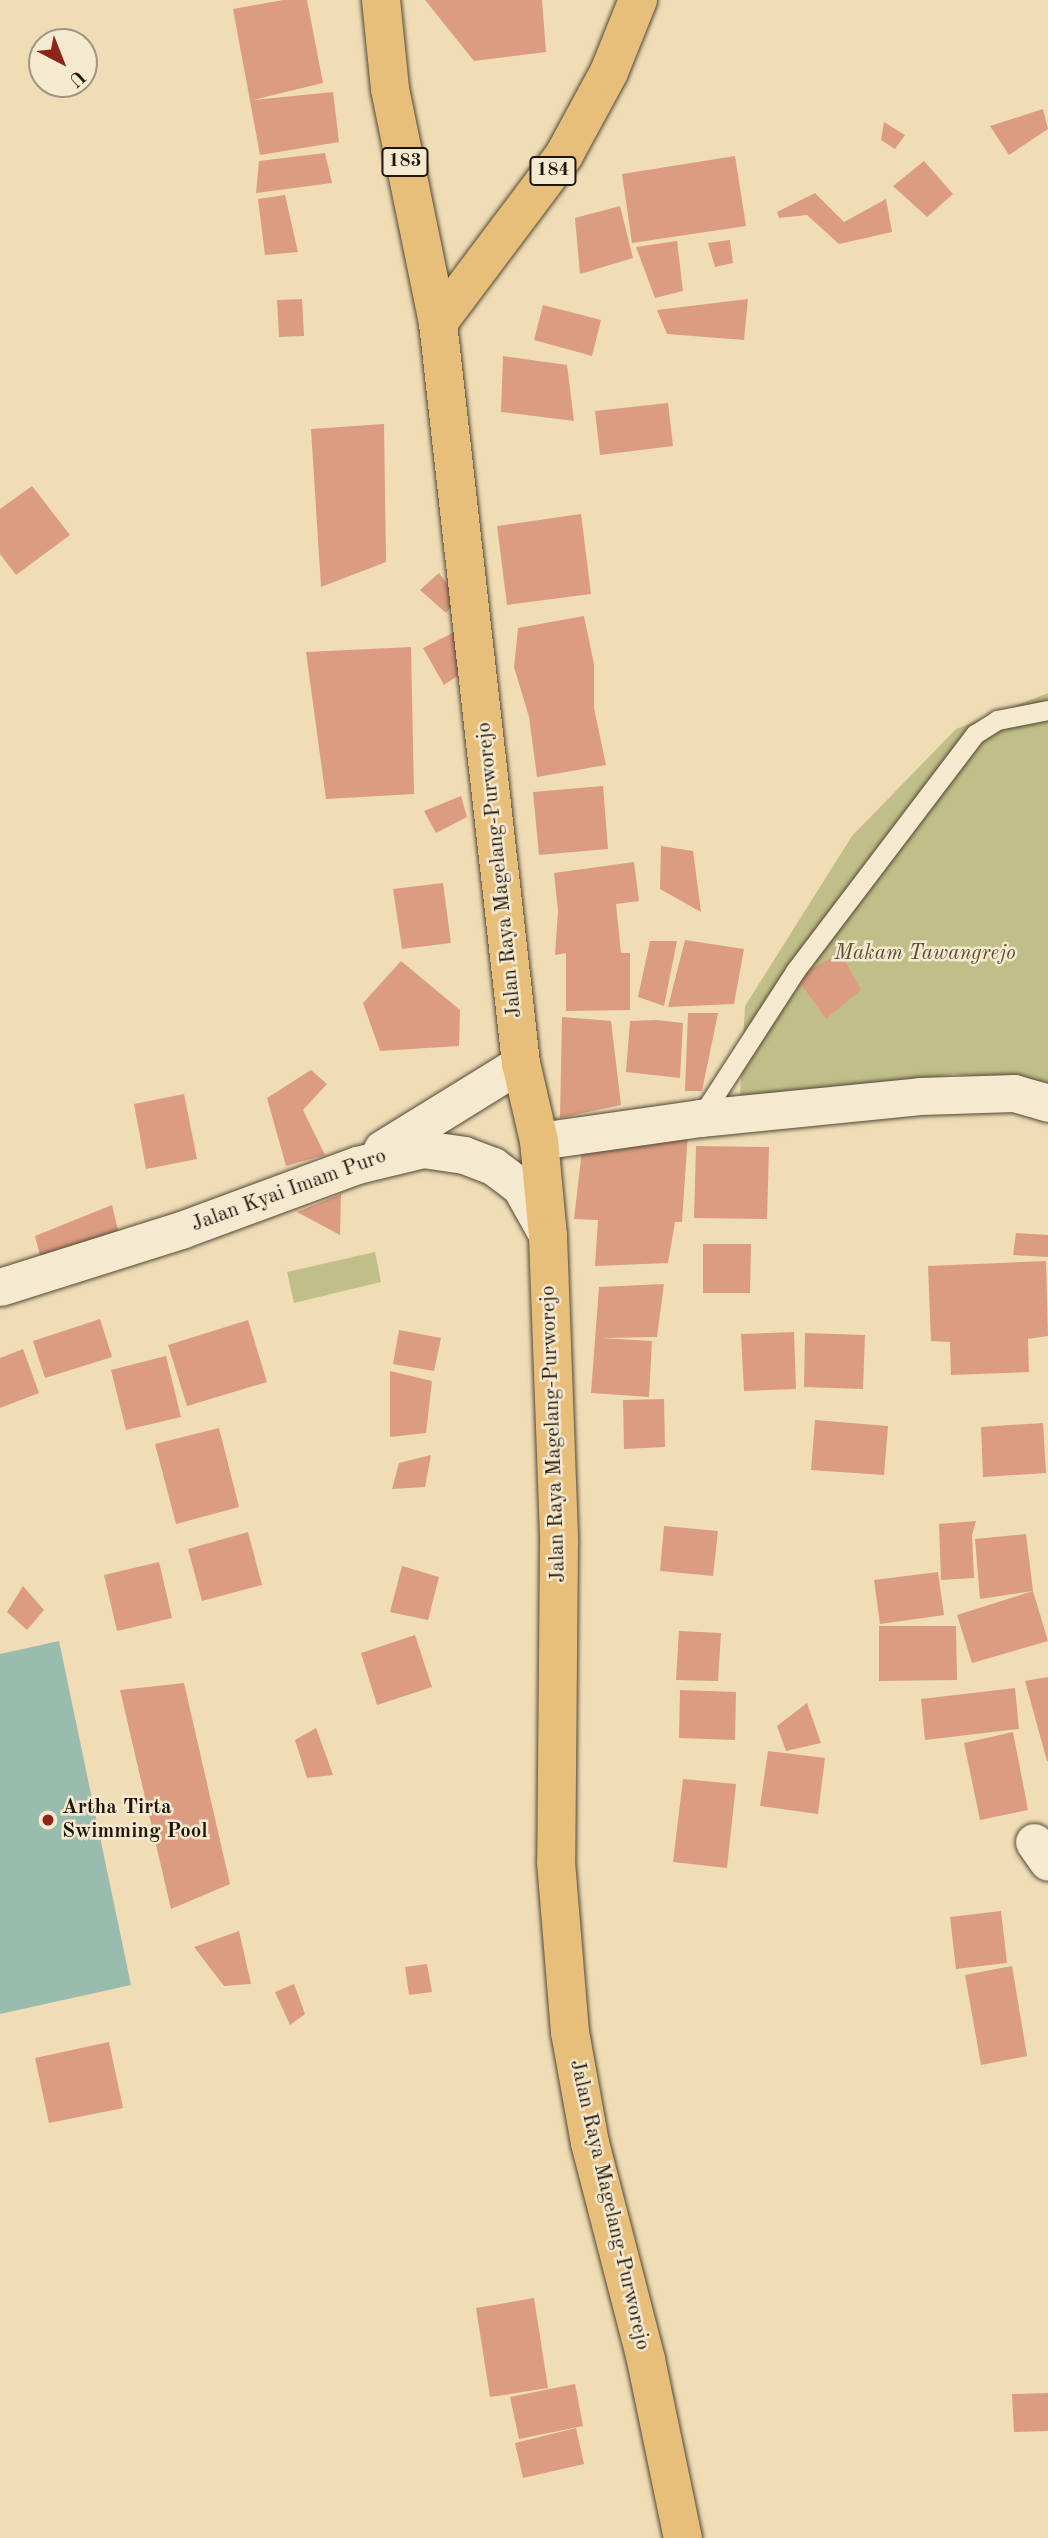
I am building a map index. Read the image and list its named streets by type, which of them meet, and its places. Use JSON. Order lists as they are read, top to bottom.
{
  "streets": {
    "main road": ["183", "184", "Jalan Raya Magelang-Purworejo"],
    "street": ["Jalan Kyai Imam Puro"]
  },
  "crossings": [
    ["183", "184"],
    ["183", "Jalan Raya Magelang-Purworejo"],
    ["184", "Jalan Raya Magelang-Purworejo"],
    ["Jalan Raya Magelang-Purworejo", "Jalan Kyai Imam Puro"]
  ],
  "parks": ["Makam Tawangrejo"],
  "places": ["Artha Tirta Swimming Pool"],
  "north": "bottom right"
}
